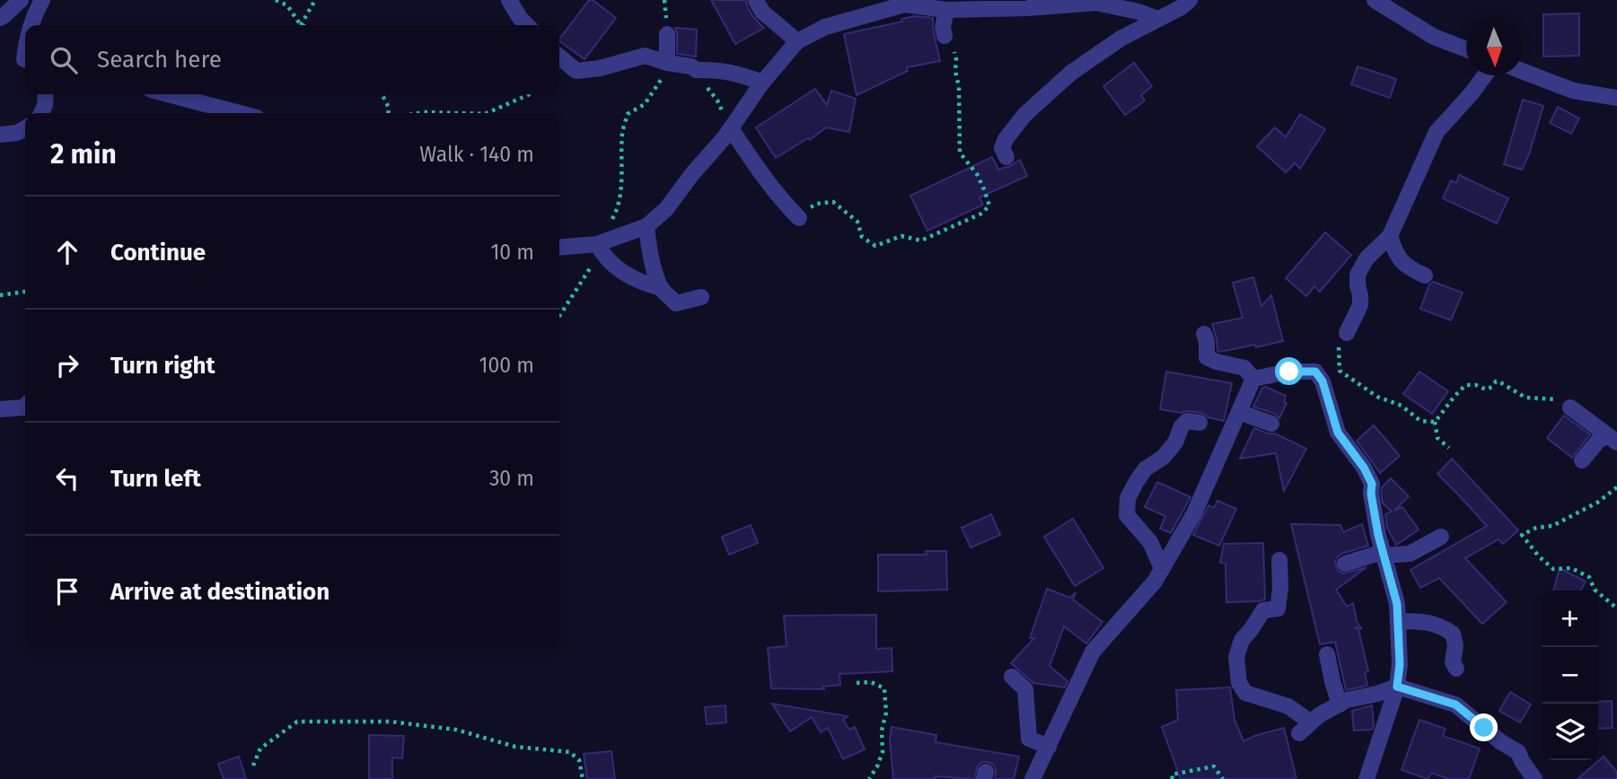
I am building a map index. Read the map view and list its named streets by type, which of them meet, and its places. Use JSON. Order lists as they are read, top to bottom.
{
  "north": "bottom",
  "page": {
    "search": "Search here",
    "heading": ["2 min", "Walk · 140 m"],
    "list": [
      ["Continue", "10 m"],
      ["Turn right", "100 m"],
      ["Turn left", "30 m"],
      "Arrive at destination"
    ],
    "map_buttons": ["+", "−"]
  }
}
